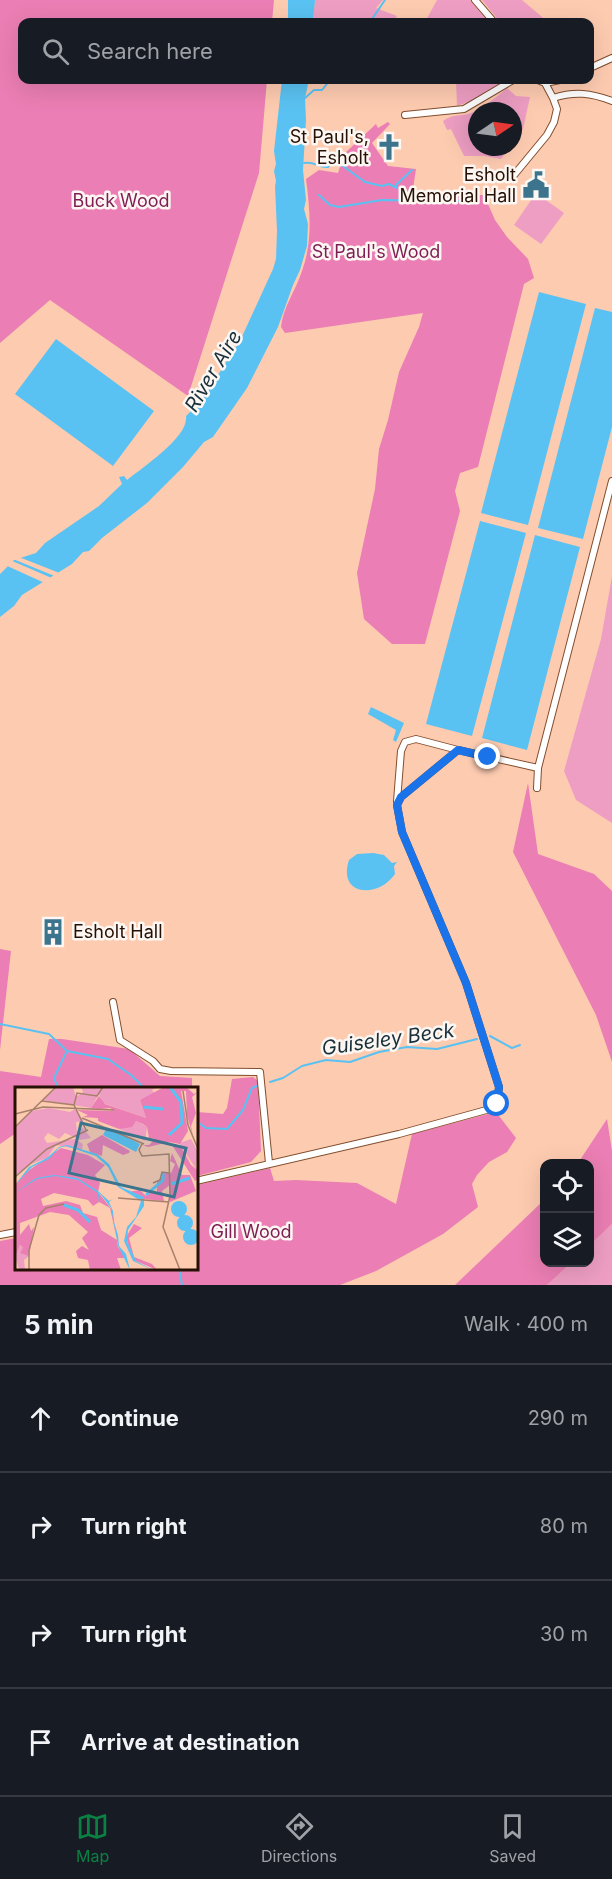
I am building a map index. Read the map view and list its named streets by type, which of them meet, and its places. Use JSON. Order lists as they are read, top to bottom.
{
  "water": ["River Aire", "Guiseley Beck"],
  "parks": ["Buck Wood", "St Paul's Wood", "Gill Wood"],
  "places": {
    "church": ["St Paul's, Esholt"],
    "public building": ["Esholt Memorial Hall"],
    "building": ["Esholt Hall"]
  },
  "north": "right",
  "page": {
    "search": "Search here",
    "heading": ["5 min", "Walk · 400 m"],
    "list": [
      ["Continue", "290 m"],
      ["Turn right", "80 m"],
      ["Turn right", "30 m"],
      "Arrive at destination"
    ],
    "nav": ["Map", "Directions", "Saved"]
  }
}
